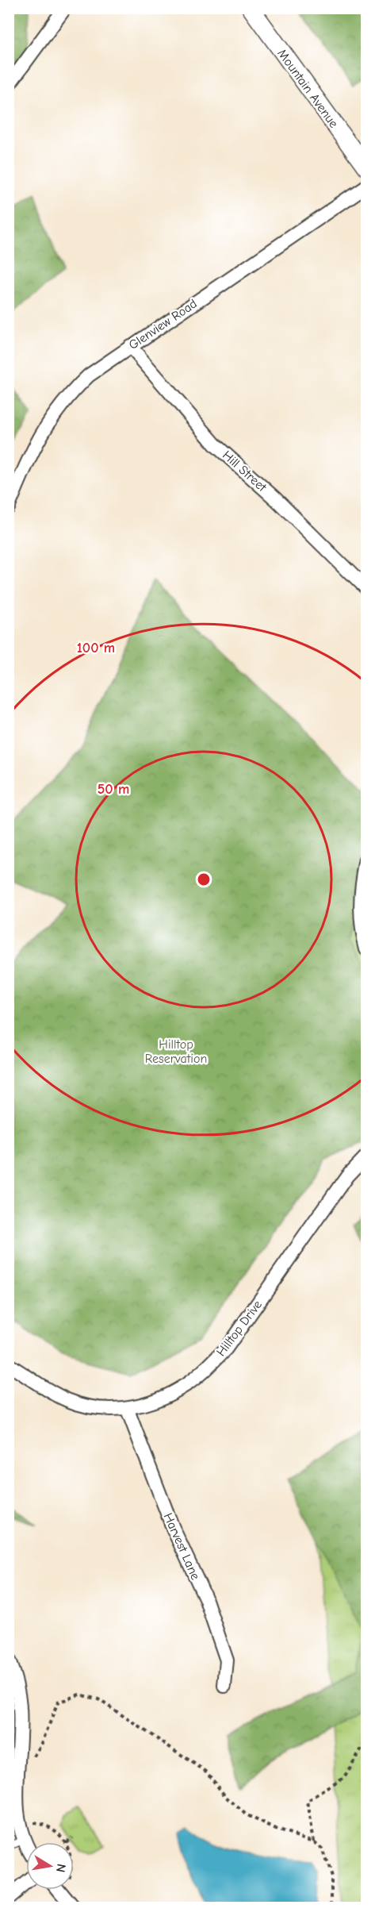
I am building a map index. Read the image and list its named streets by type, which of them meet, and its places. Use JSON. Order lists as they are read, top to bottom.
{
  "streets": {
    "street": [
      "Mountain Avenue",
      "Glenview Road",
      "Hill Street",
      "Hilltop Drive",
      "Harvest Lane"
    ]
  },
  "crossings": [
    ["Glenview Road", "Hill Street"],
    ["Hilltop Drive", "Harvest Lane"]
  ],
  "parks": ["Hilltop Reservation"],
  "north": "right",
  "rings": ["100 m", "50 m"]
}
